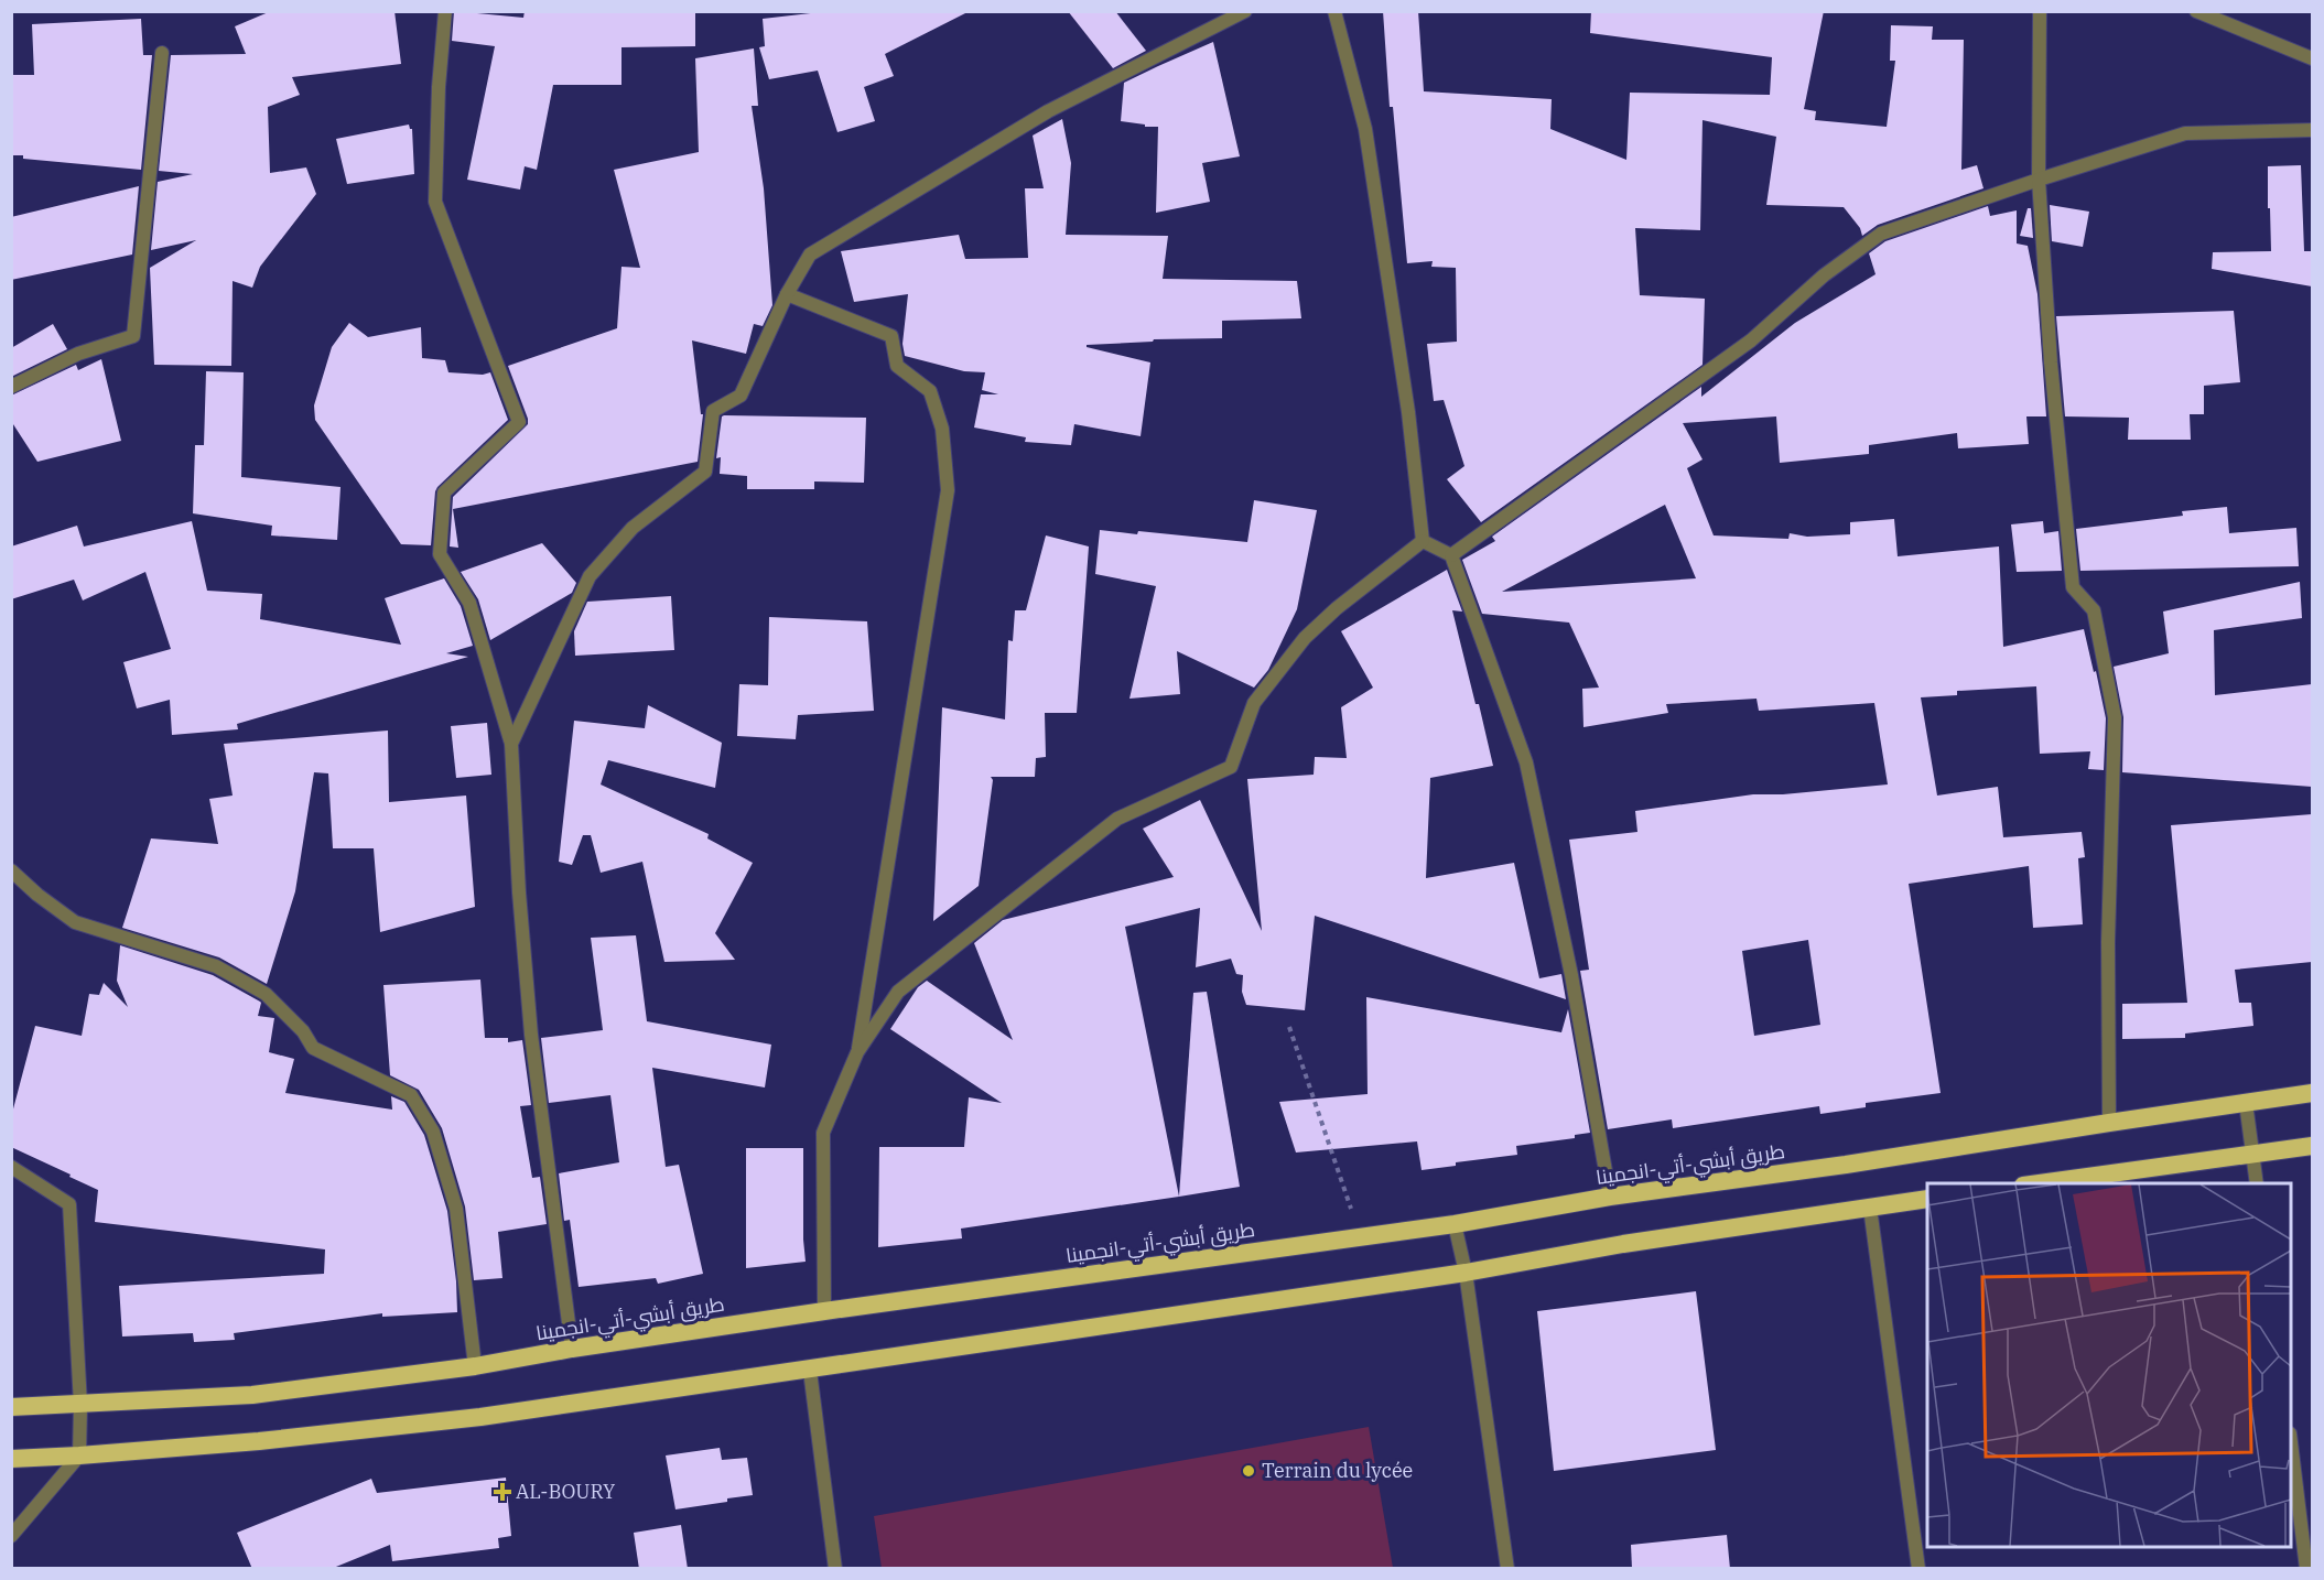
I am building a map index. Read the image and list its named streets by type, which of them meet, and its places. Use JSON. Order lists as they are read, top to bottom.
{
  "streets": {
    "highway": ["طريق أبشي-أتي-انجمينا"]
  },
  "places": {
    "other": ["Terrain du lycée"],
    "health": ["AL-BOURY"]
  }
}
